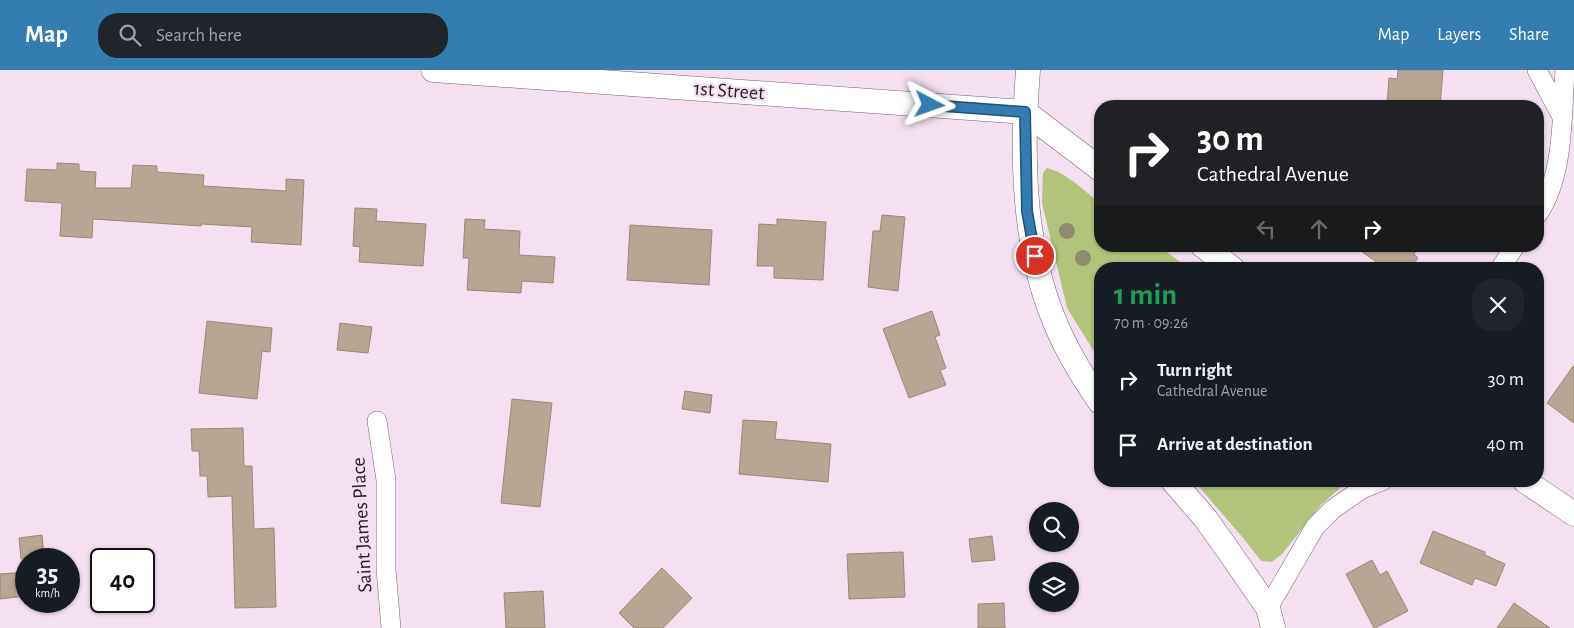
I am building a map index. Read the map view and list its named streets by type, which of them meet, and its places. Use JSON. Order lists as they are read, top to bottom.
{
  "streets": {
    "street": ["1st Street", "Saint James Place"]
  },
  "page": {
    "header": "Map",
    "search": "Search here",
    "nav": ["Map", "Layers", "Share"],
    "turn": ["30 m", "Cathedral Avenue"],
    "heading": ["1 min", "70 m · 09:26"],
    "list": [
      {
        "name": "Turn right",
        "note": "Cathedral Avenue",
        "value": "30 m"
      },
      {
        "name": "Arrive at destination",
        "value": "40 m"
      }
    ],
    "speed": "35 km/h",
    "limit": "40"
  }
}
